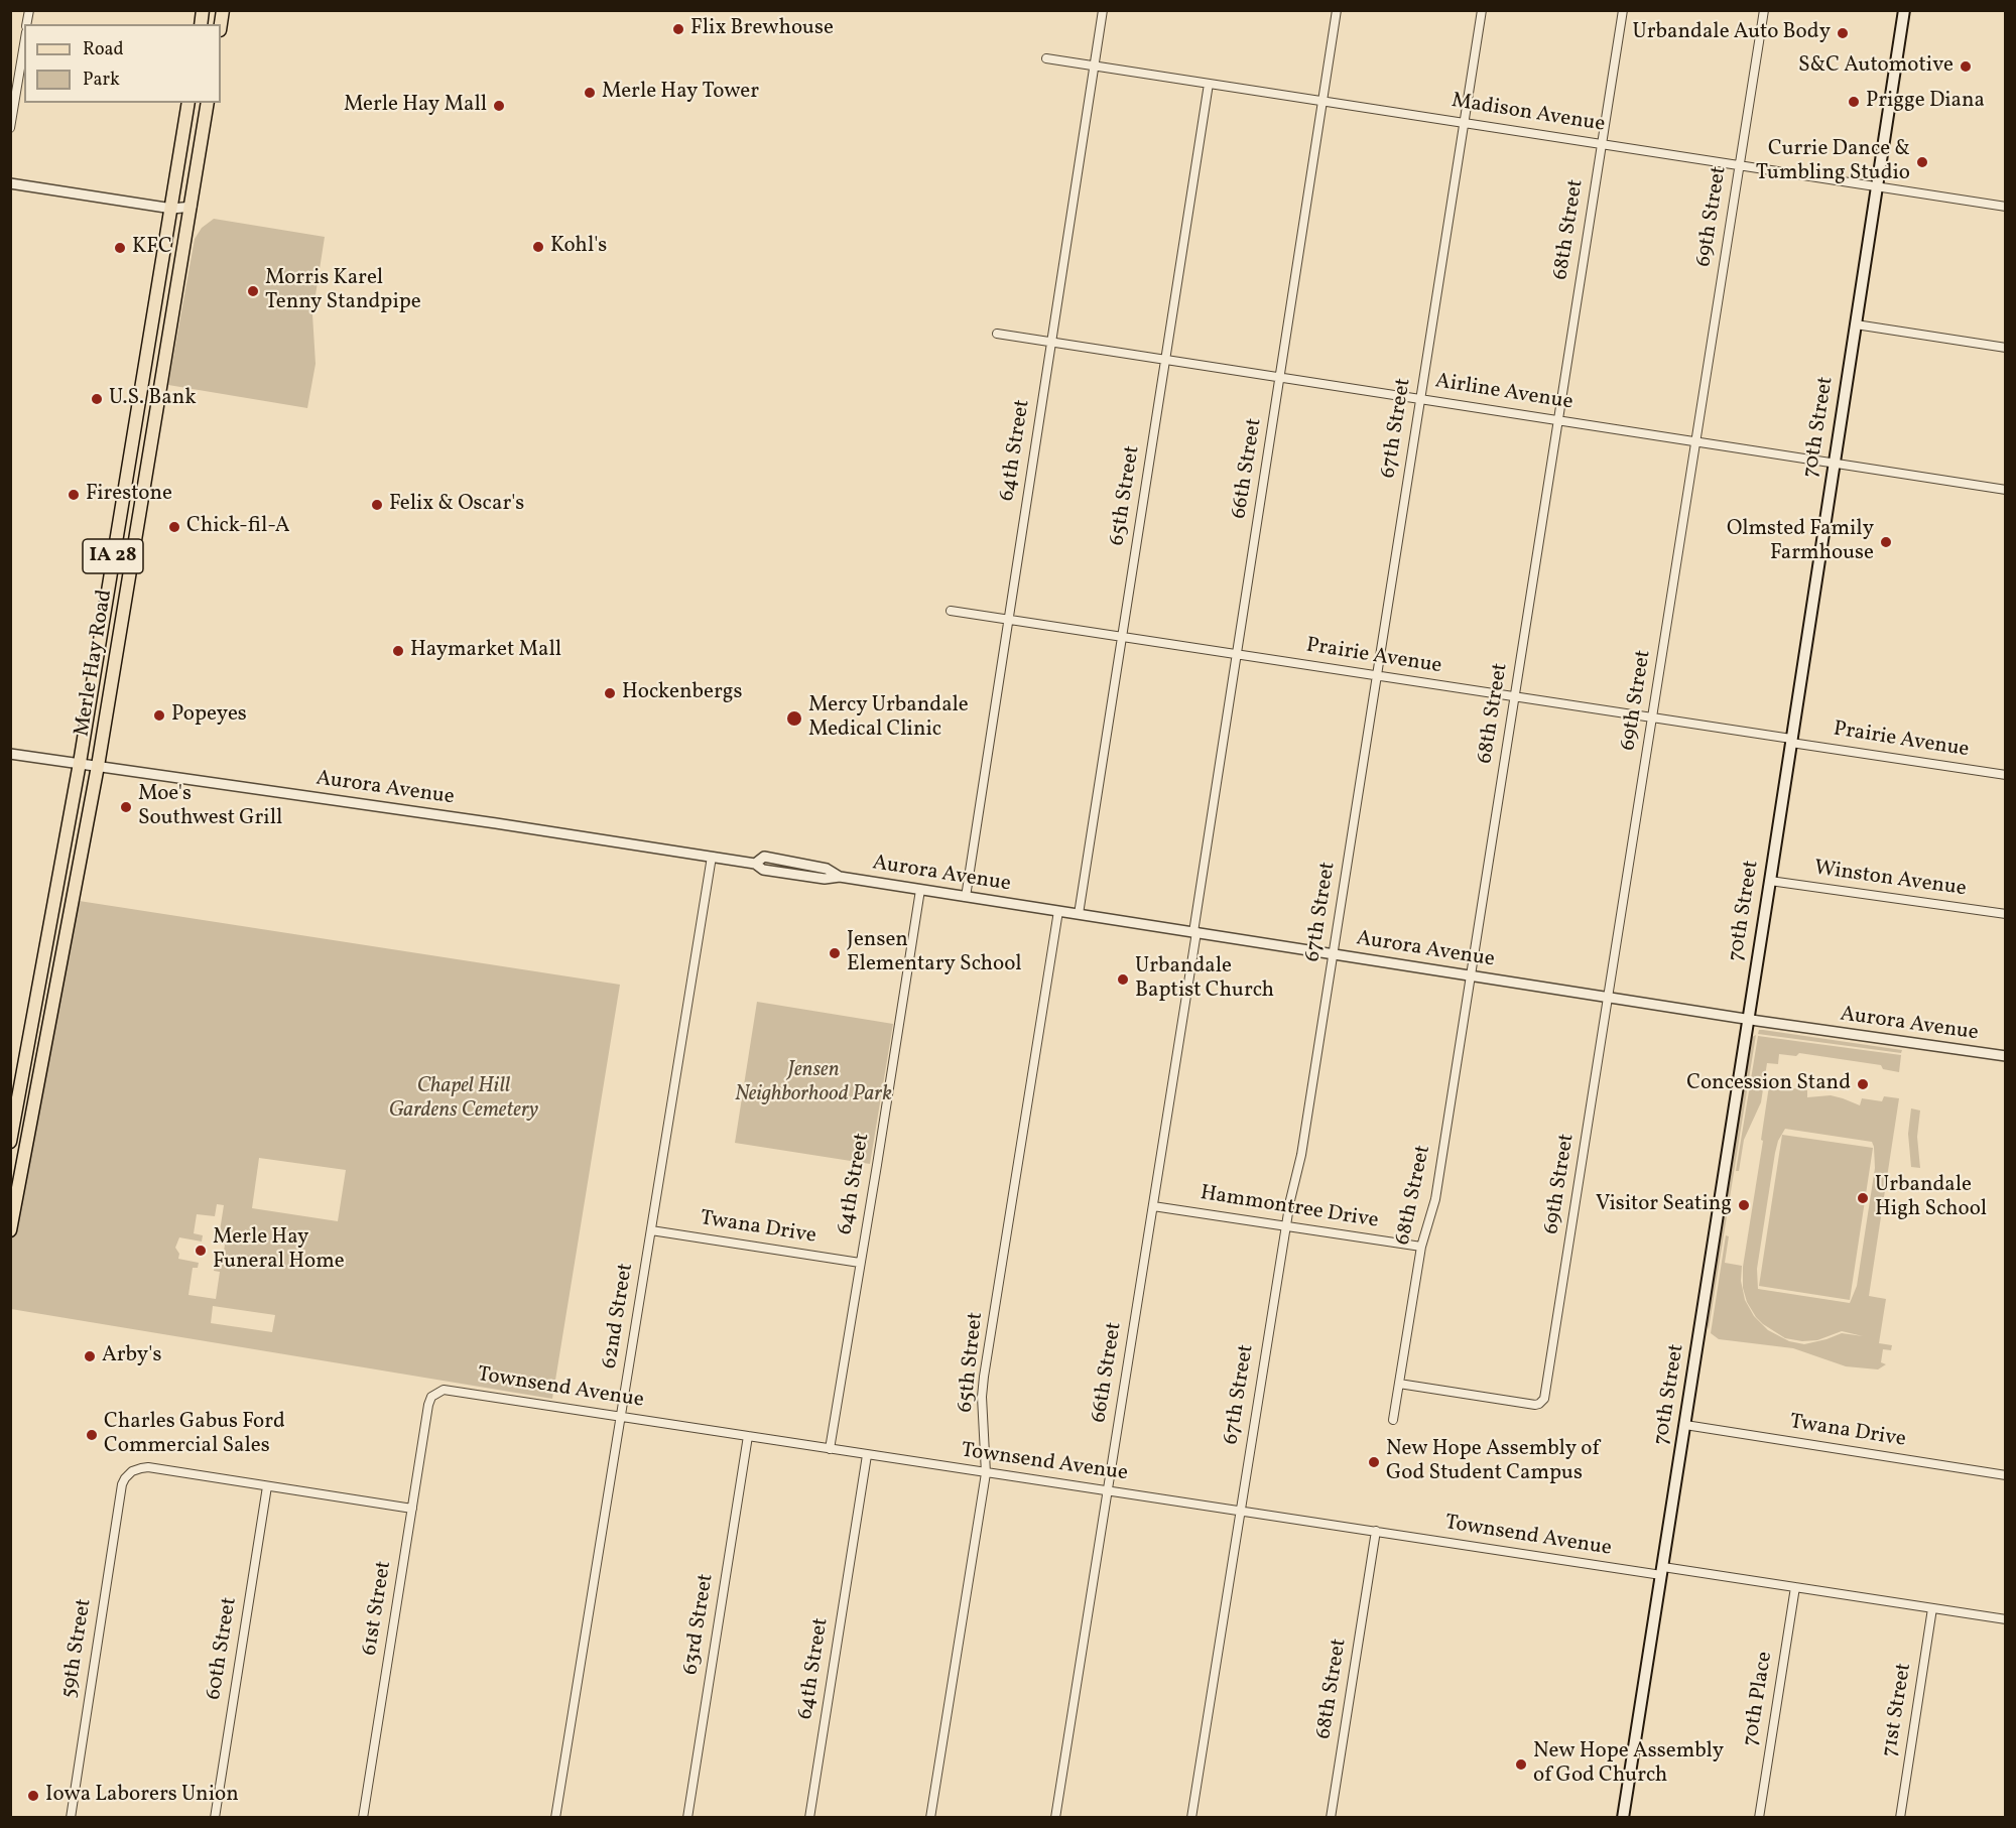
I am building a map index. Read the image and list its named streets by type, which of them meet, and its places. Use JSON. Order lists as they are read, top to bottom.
{
  "streets": {
    "main road": ["70th Street", "IA 28", "Merle Hay Road"],
    "street": [
      "Madison Avenue",
      "69th Street",
      "68th Street",
      "Airline Avenue",
      "67th Street",
      "64th Street",
      "66th Street",
      "65th Street",
      "Prairie Avenue",
      "Aurora Avenue",
      "Winston Avenue",
      "Hammontree Drive",
      "Twana Drive",
      "62nd Street",
      "Townsend Avenue",
      "61st Street",
      "63rd Street",
      "59th Street",
      "60th Street",
      "70th Place",
      "71st Street"
    ]
  },
  "crossings": [
    ["Madison Avenue", "69th Street"],
    ["Madison Avenue", "68th Street"],
    ["Madison Avenue", "70th Street"],
    ["Madison Avenue", "67th Street"],
    ["Madison Avenue", "64th Street"],
    ["Madison Avenue", "66th Street"],
    ["Madison Avenue", "65th Street"],
    ["69th Street", "68th Street"],
    ["69th Street", "Airline Avenue"],
    ["69th Street", "Prairie Avenue"],
    ["69th Street", "Aurora Avenue"],
    ["68th Street", "Airline Avenue"],
    ["68th Street", "Prairie Avenue"],
    ["68th Street", "Aurora Avenue"],
    ["68th Street", "Hammontree Drive"],
    ["68th Street", "Townsend Avenue"],
    ["Airline Avenue", "70th Street"],
    ["Airline Avenue", "67th Street"],
    ["Airline Avenue", "64th Street"],
    ["Airline Avenue", "66th Street"],
    ["Airline Avenue", "65th Street"],
    ["70th Street", "Prairie Avenue"],
    ["70th Street", "Aurora Avenue"],
    ["70th Street", "Winston Avenue"],
    ["70th Street", "Twana Drive"],
    ["70th Street", "Townsend Avenue"],
    ["67th Street", "Prairie Avenue"],
    ["67th Street", "Aurora Avenue"],
    ["67th Street", "Hammontree Drive"],
    ["67th Street", "Townsend Avenue"],
    ["64th Street", "Prairie Avenue"],
    ["64th Street", "Aurora Avenue"],
    ["64th Street", "Twana Drive"],
    ["64th Street", "Townsend Avenue"],
    ["66th Street", "Prairie Avenue"],
    ["66th Street", "Aurora Avenue"],
    ["66th Street", "Hammontree Drive"],
    ["66th Street", "Townsend Avenue"],
    ["65th Street", "Prairie Avenue"],
    ["65th Street", "Aurora Avenue"],
    ["65th Street", "Townsend Avenue"],
    ["Merle Hay Road", "Aurora Avenue"],
    ["Aurora Avenue", "62nd Street"],
    ["Twana Drive", "62nd Street"],
    ["62nd Street", "Townsend Avenue"],
    ["Townsend Avenue", "61st Street"],
    ["Townsend Avenue", "63rd Street"],
    ["Townsend Avenue", "70th Place"],
    ["Townsend Avenue", "71st Street"],
    ["59th Street", "60th Street"]
  ],
  "parks": ["Jensen Neighborhood Park", "Chapel Hill Gardens Cemetery"],
  "places": [
    "Flix Brewhouse",
    "Urbandale Auto Body",
    "S&C Automotive",
    "Merle Hay Tower",
    "Prigge Diana",
    "Merle Hay Mall",
    "Currie Dance & Tumbling Studio",
    "Kohl's",
    "KFC",
    "Morris Karel Tenny Standpipe",
    "U.S. Bank",
    "Firestone",
    "Felix & Oscar's",
    "Chick-fil-A",
    "Olmsted Family Farmhouse",
    "Haymarket Mall",
    "Hockenbergs",
    "Popeyes",
    "Mercy Urbandale Medical Clinic",
    "Moe's Southwest Grill",
    "Jensen Elementary School",
    "Urbandale Baptist Church",
    "Concession Stand",
    "Urbandale High School",
    "Visitor Seating",
    "Merle Hay Funeral Home",
    "Arby's",
    "Charles Gabus Ford Commercial Sales",
    "New Hope Assembly of God Student Campus",
    "New Hope Assembly of God Church",
    "Iowa Laborers Union"
  ],
  "legend": ["Road", "Park"]
}
